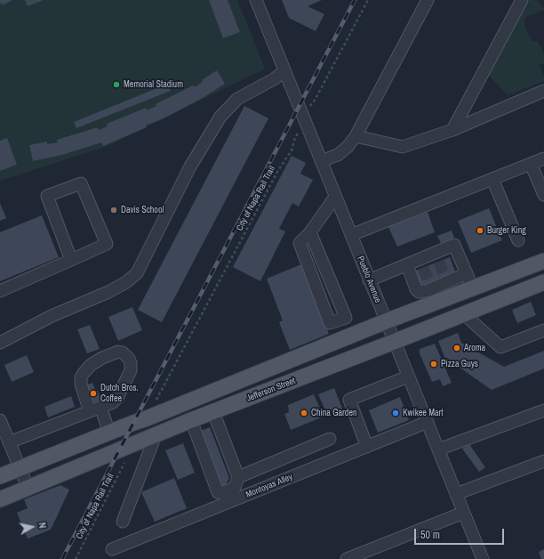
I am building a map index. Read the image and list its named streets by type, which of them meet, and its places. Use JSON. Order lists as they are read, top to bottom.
{
  "streets": {
    "main road": ["Jefferson Street"],
    "street": ["Pueblo Avenue", "Montoyas Alley"],
    "path": ["City of Napa Rail Trail"]
  },
  "crossings": [
    ["City of Napa Rail Trail", "Pueblo Avenue"],
    ["Pueblo Avenue", "Jefferson Street"],
    ["Pueblo Avenue", "Montoyas Alley"]
  ],
  "places": [
    "Memorial Stadium",
    "Davis School",
    "Burger King",
    "Aroma",
    "Pizza Guys",
    "Dutch Bros. Coffee",
    "China Garden",
    "Kwikee Mart"
  ],
  "scale_bar": "50 m",
  "north": "right"
}
